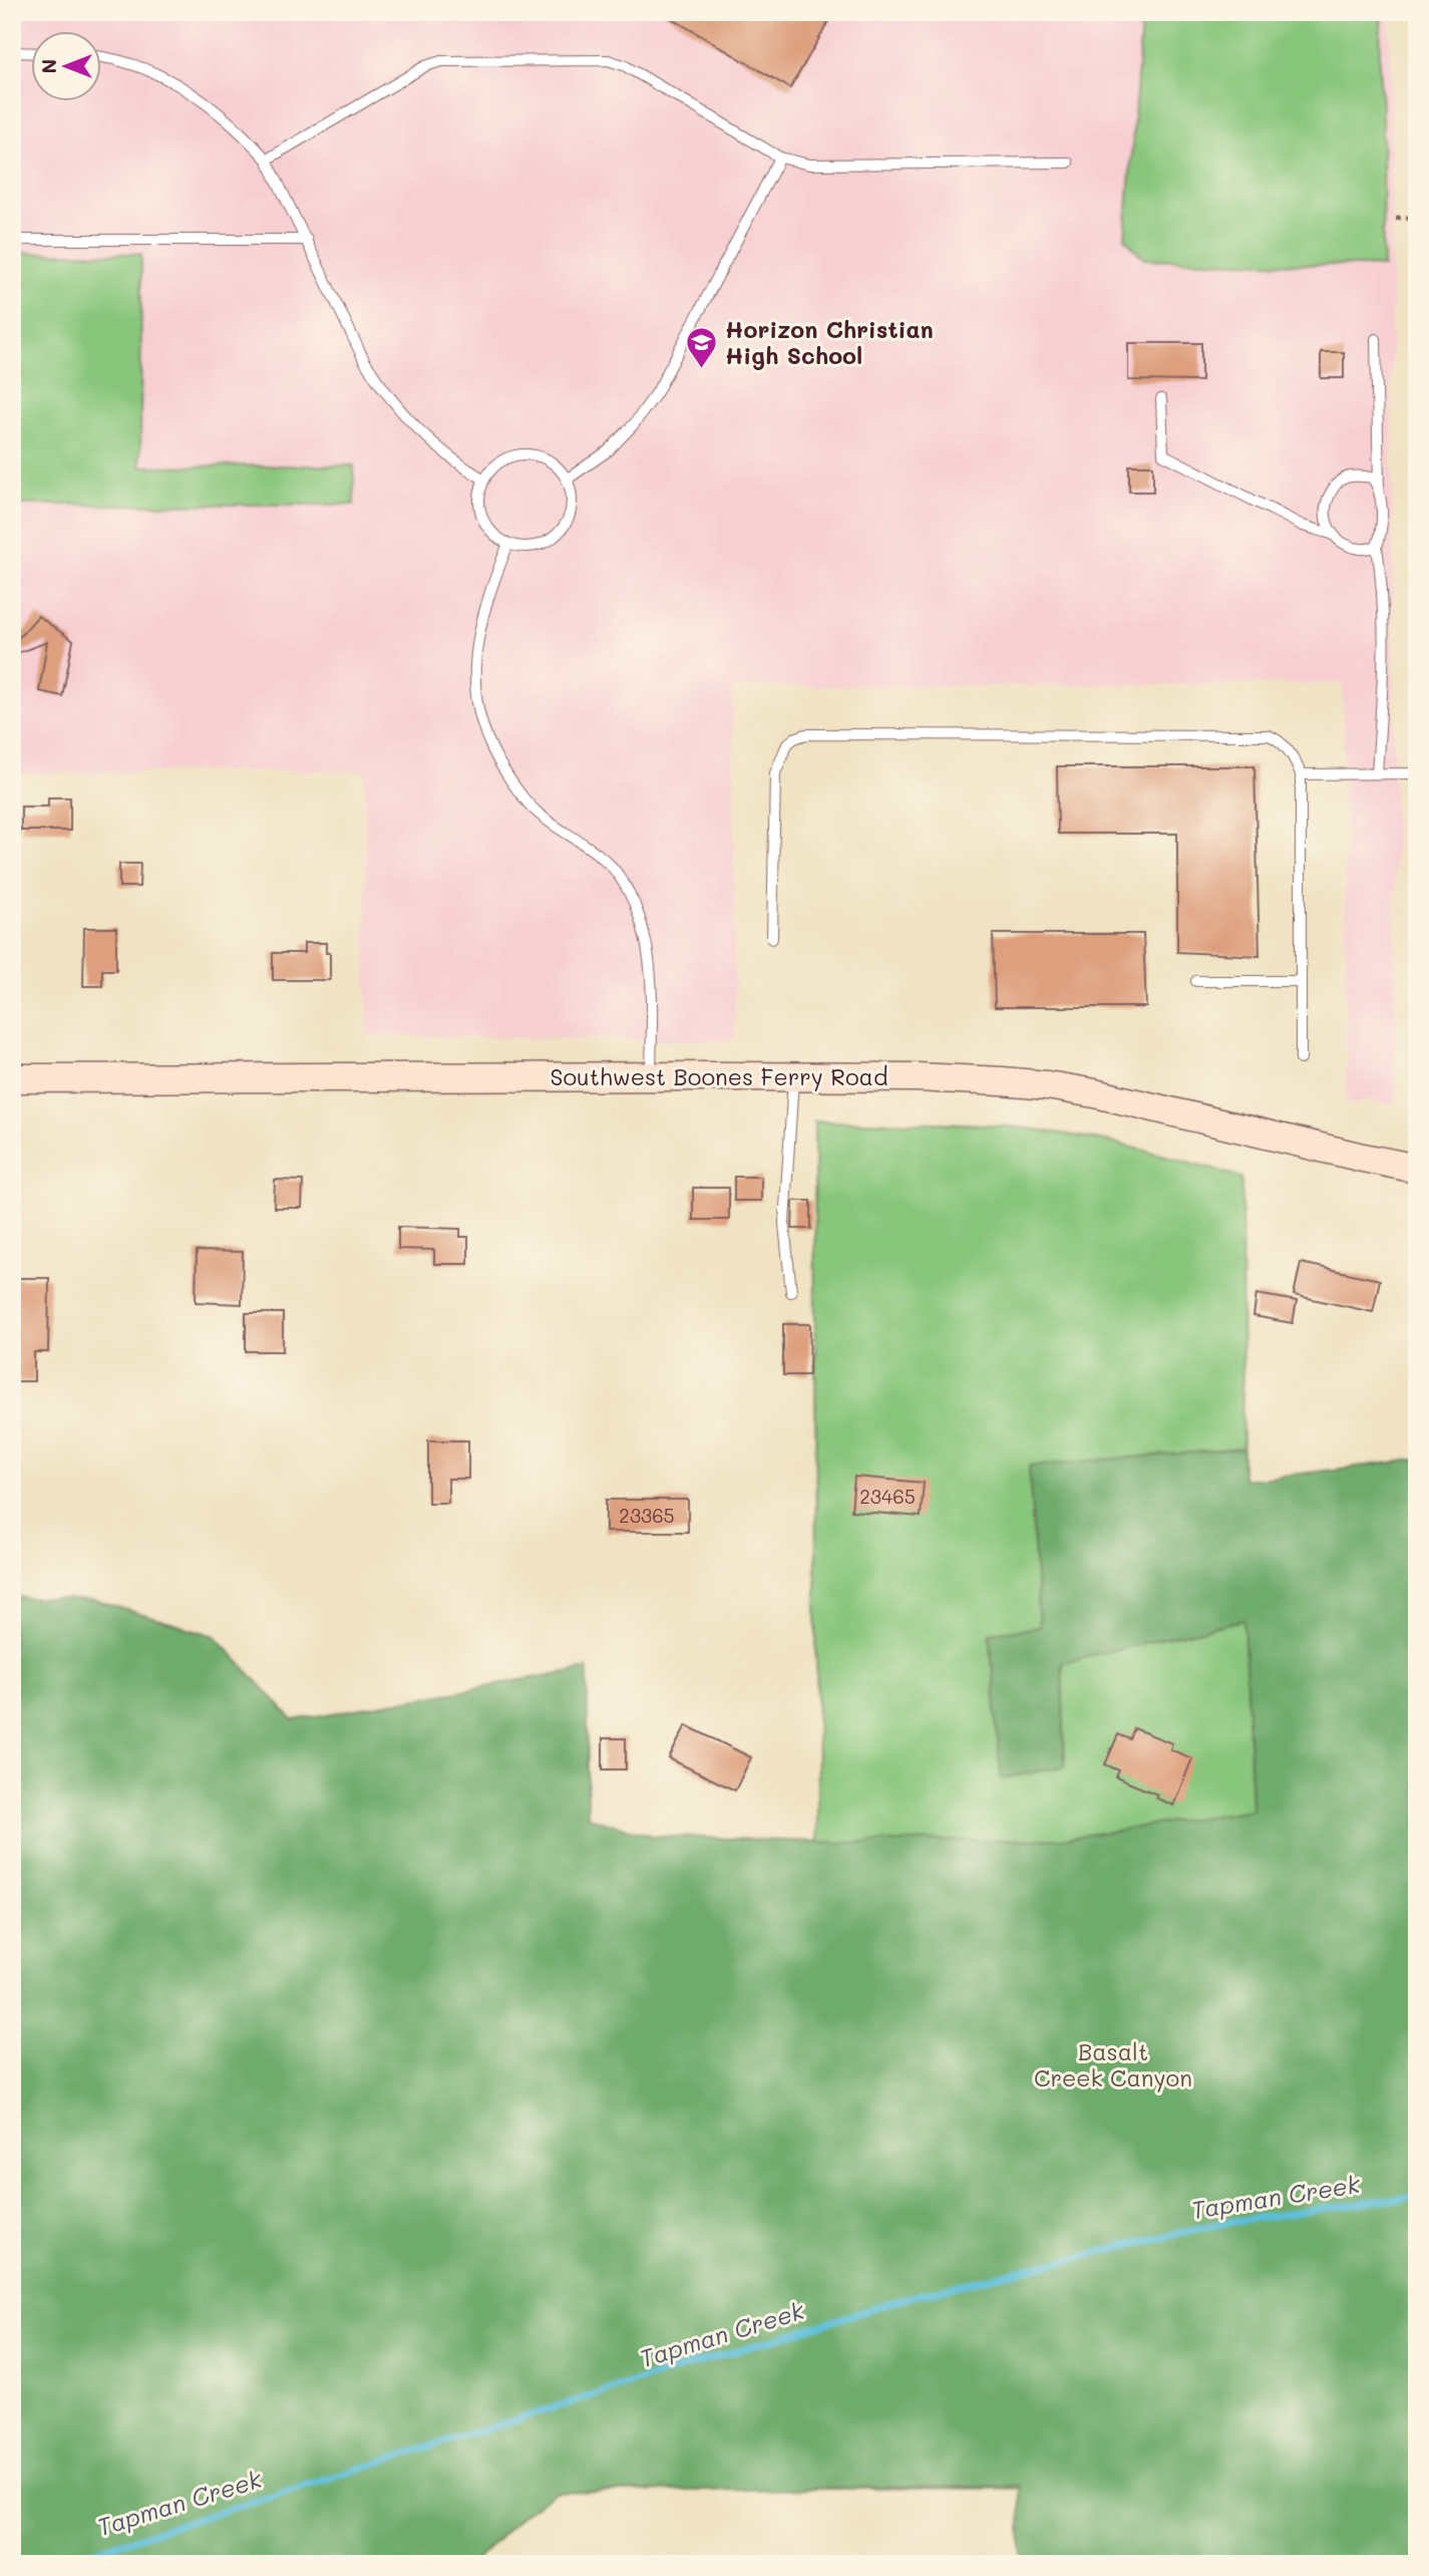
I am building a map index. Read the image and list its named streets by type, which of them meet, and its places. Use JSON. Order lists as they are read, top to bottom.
{
  "streets": {
    "main road": ["Southwest Boones Ferry Road"]
  },
  "water": ["Tapman Creek"],
  "parks": ["Basalt Creek Canyon"],
  "places": {
    "school or university": ["Horizon Christian High School"]
  },
  "house_numbers": ["23465", "23365"],
  "north": "left"
}
